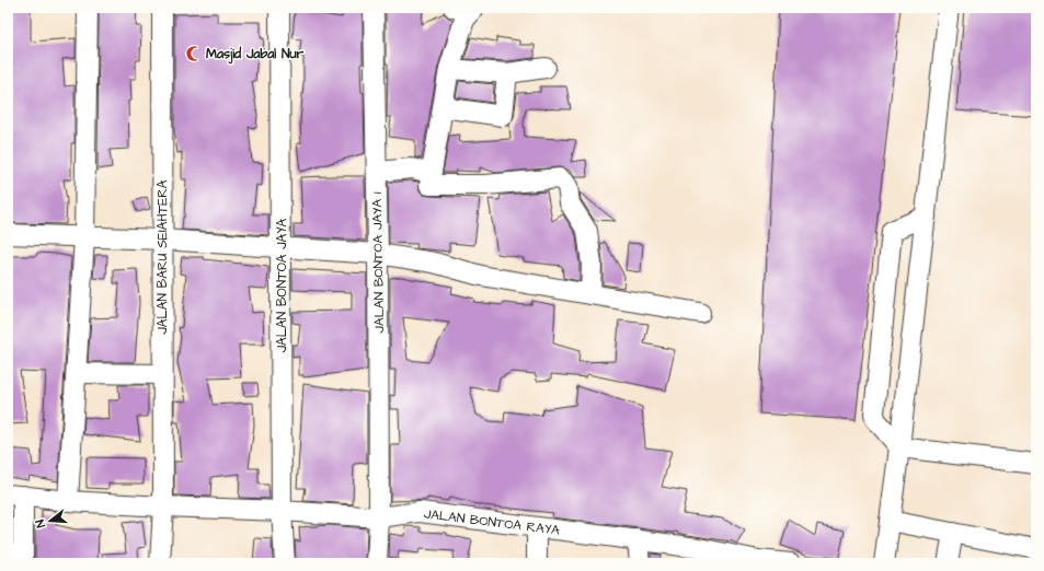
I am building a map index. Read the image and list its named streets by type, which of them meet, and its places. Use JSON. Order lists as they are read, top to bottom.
{
  "streets": {
    "street": [
      "JALAN BARU SEIAHTERA",
      "JALAN BONTOA JAYA 1",
      "JALAN BONTOA JAYA",
      "JALAN BONTOA RAYA"
    ]
  },
  "crossings": [
    ["JALAN BARU SEIAHTERA", "JALAN BONTOA RAYA"],
    ["JALAN BONTOA JAYA 1", "JALAN BONTOA RAYA"],
    ["JALAN BONTOA JAYA", "JALAN BONTOA RAYA"]
  ],
  "places": {
    "mosque": ["Masjid Jabal Nur"]
  },
  "north": "left"
}
